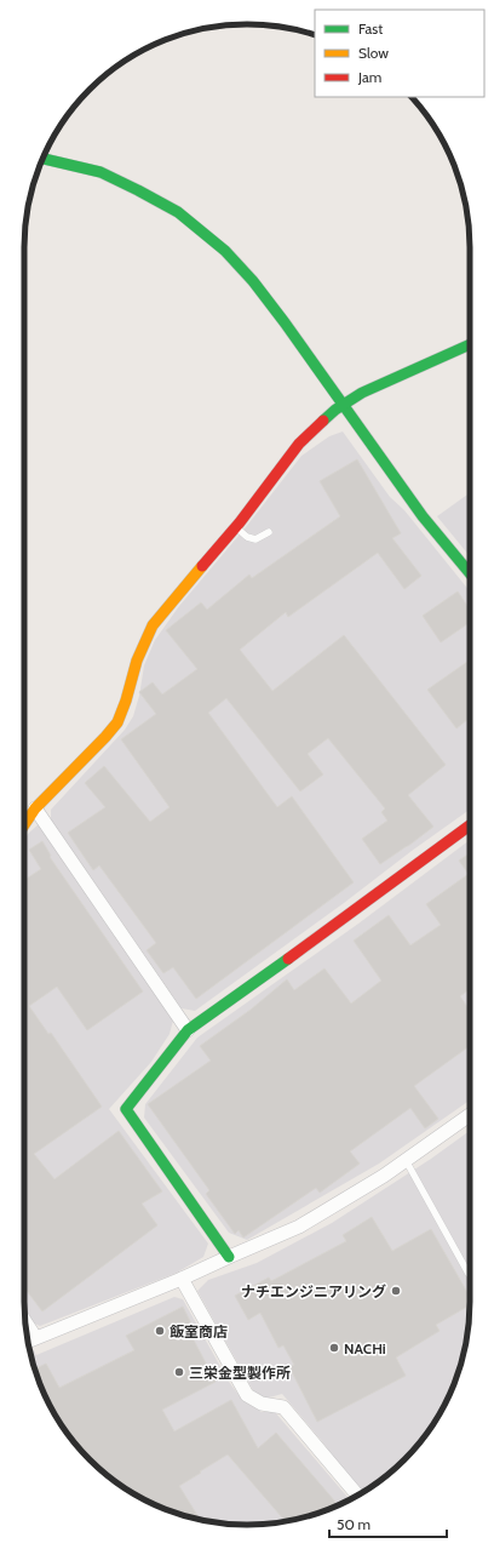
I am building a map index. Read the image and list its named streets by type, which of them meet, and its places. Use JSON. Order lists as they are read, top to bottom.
{
  "places": [
    "ナチエンジニアリング",
    "飯室商店",
    "NACHi",
    "三栄金型製作所"
  ],
  "legend": ["Fast", "Slow", "Jam"],
  "scale_bar": "50 m"
}
